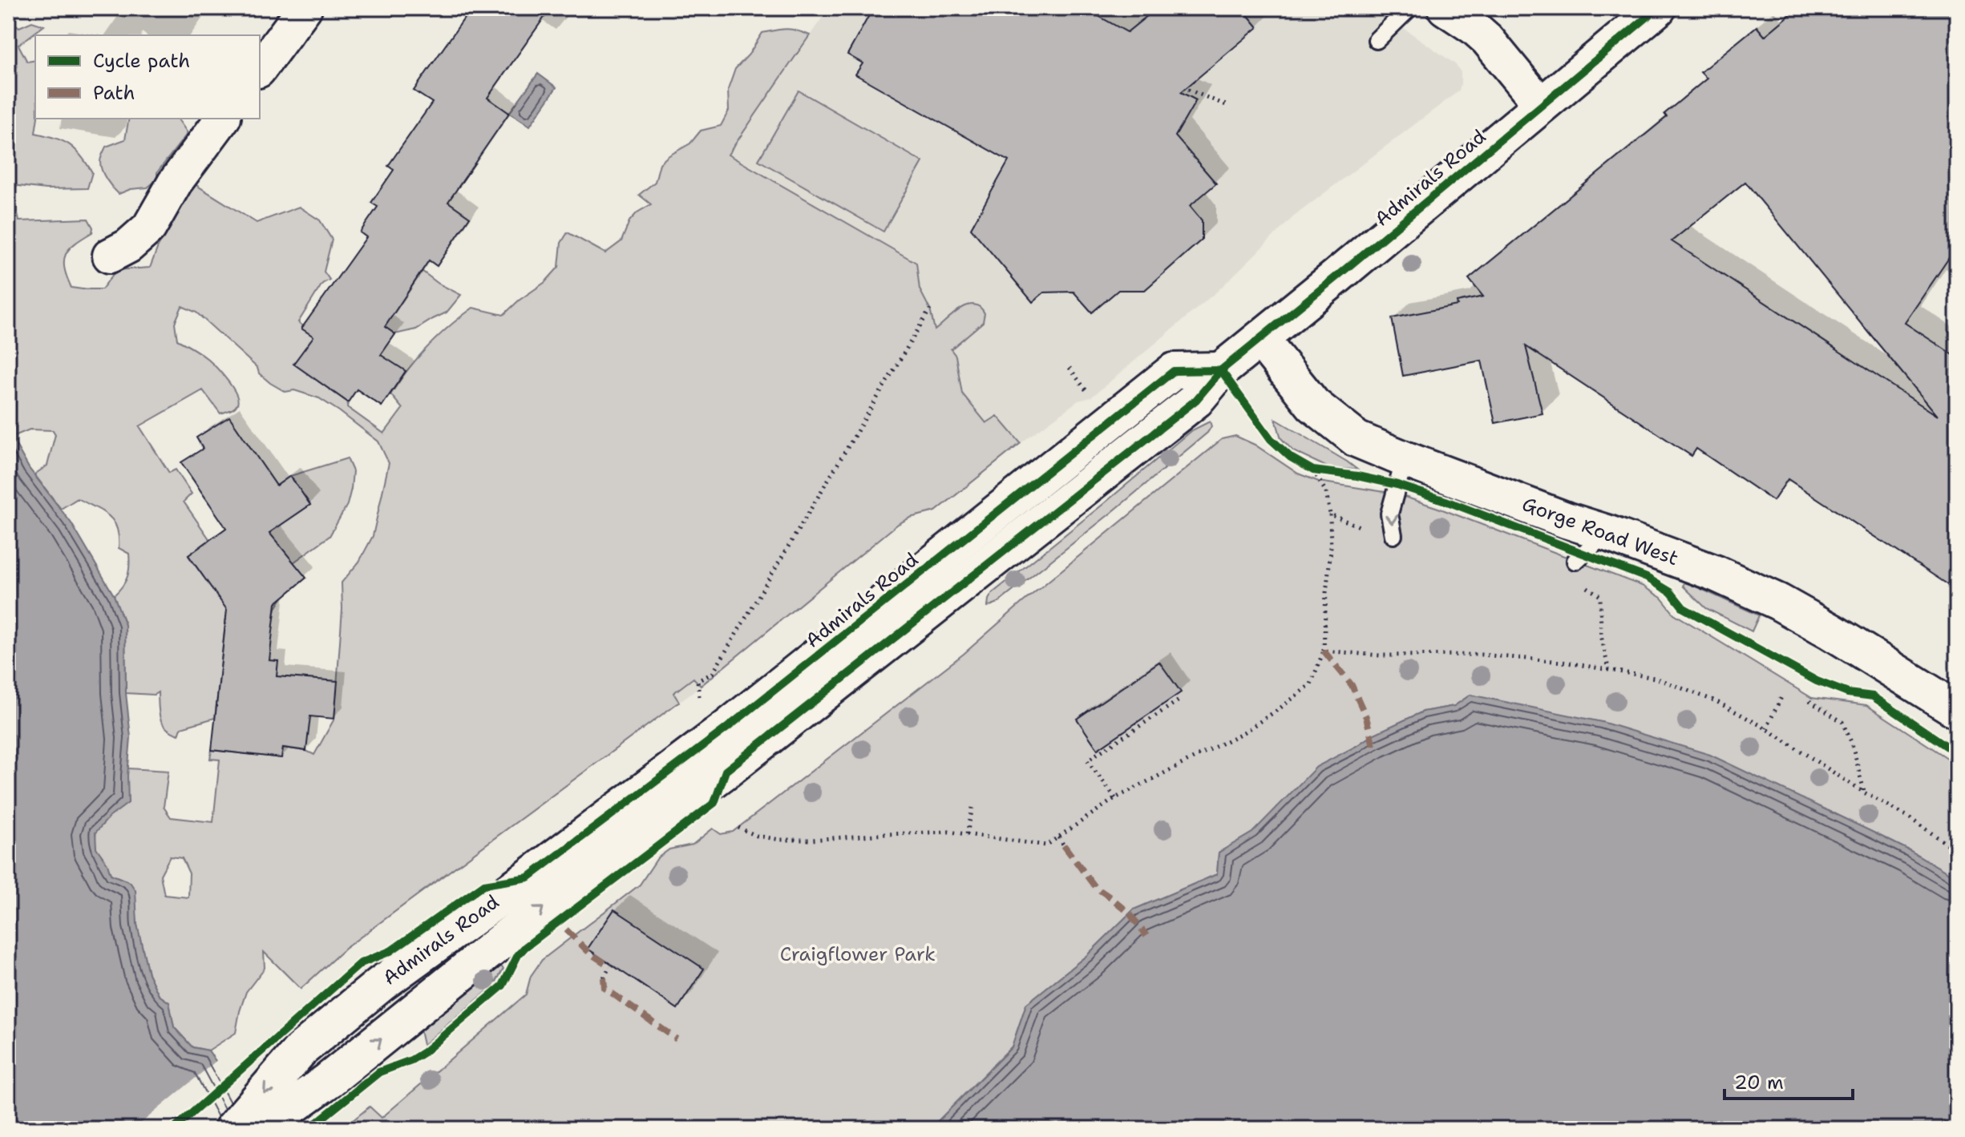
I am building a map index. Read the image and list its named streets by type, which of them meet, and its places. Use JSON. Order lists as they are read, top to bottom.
{
  "streets": {
    "main road": ["Admirals Road", "Gorge Road West"]
  },
  "crossings": [
    ["Admirals Road", "Gorge Road West"]
  ],
  "parks": ["Craigflower Park"],
  "legend": ["Cycle path", "Path"],
  "scale_bar": "20 m"
}
